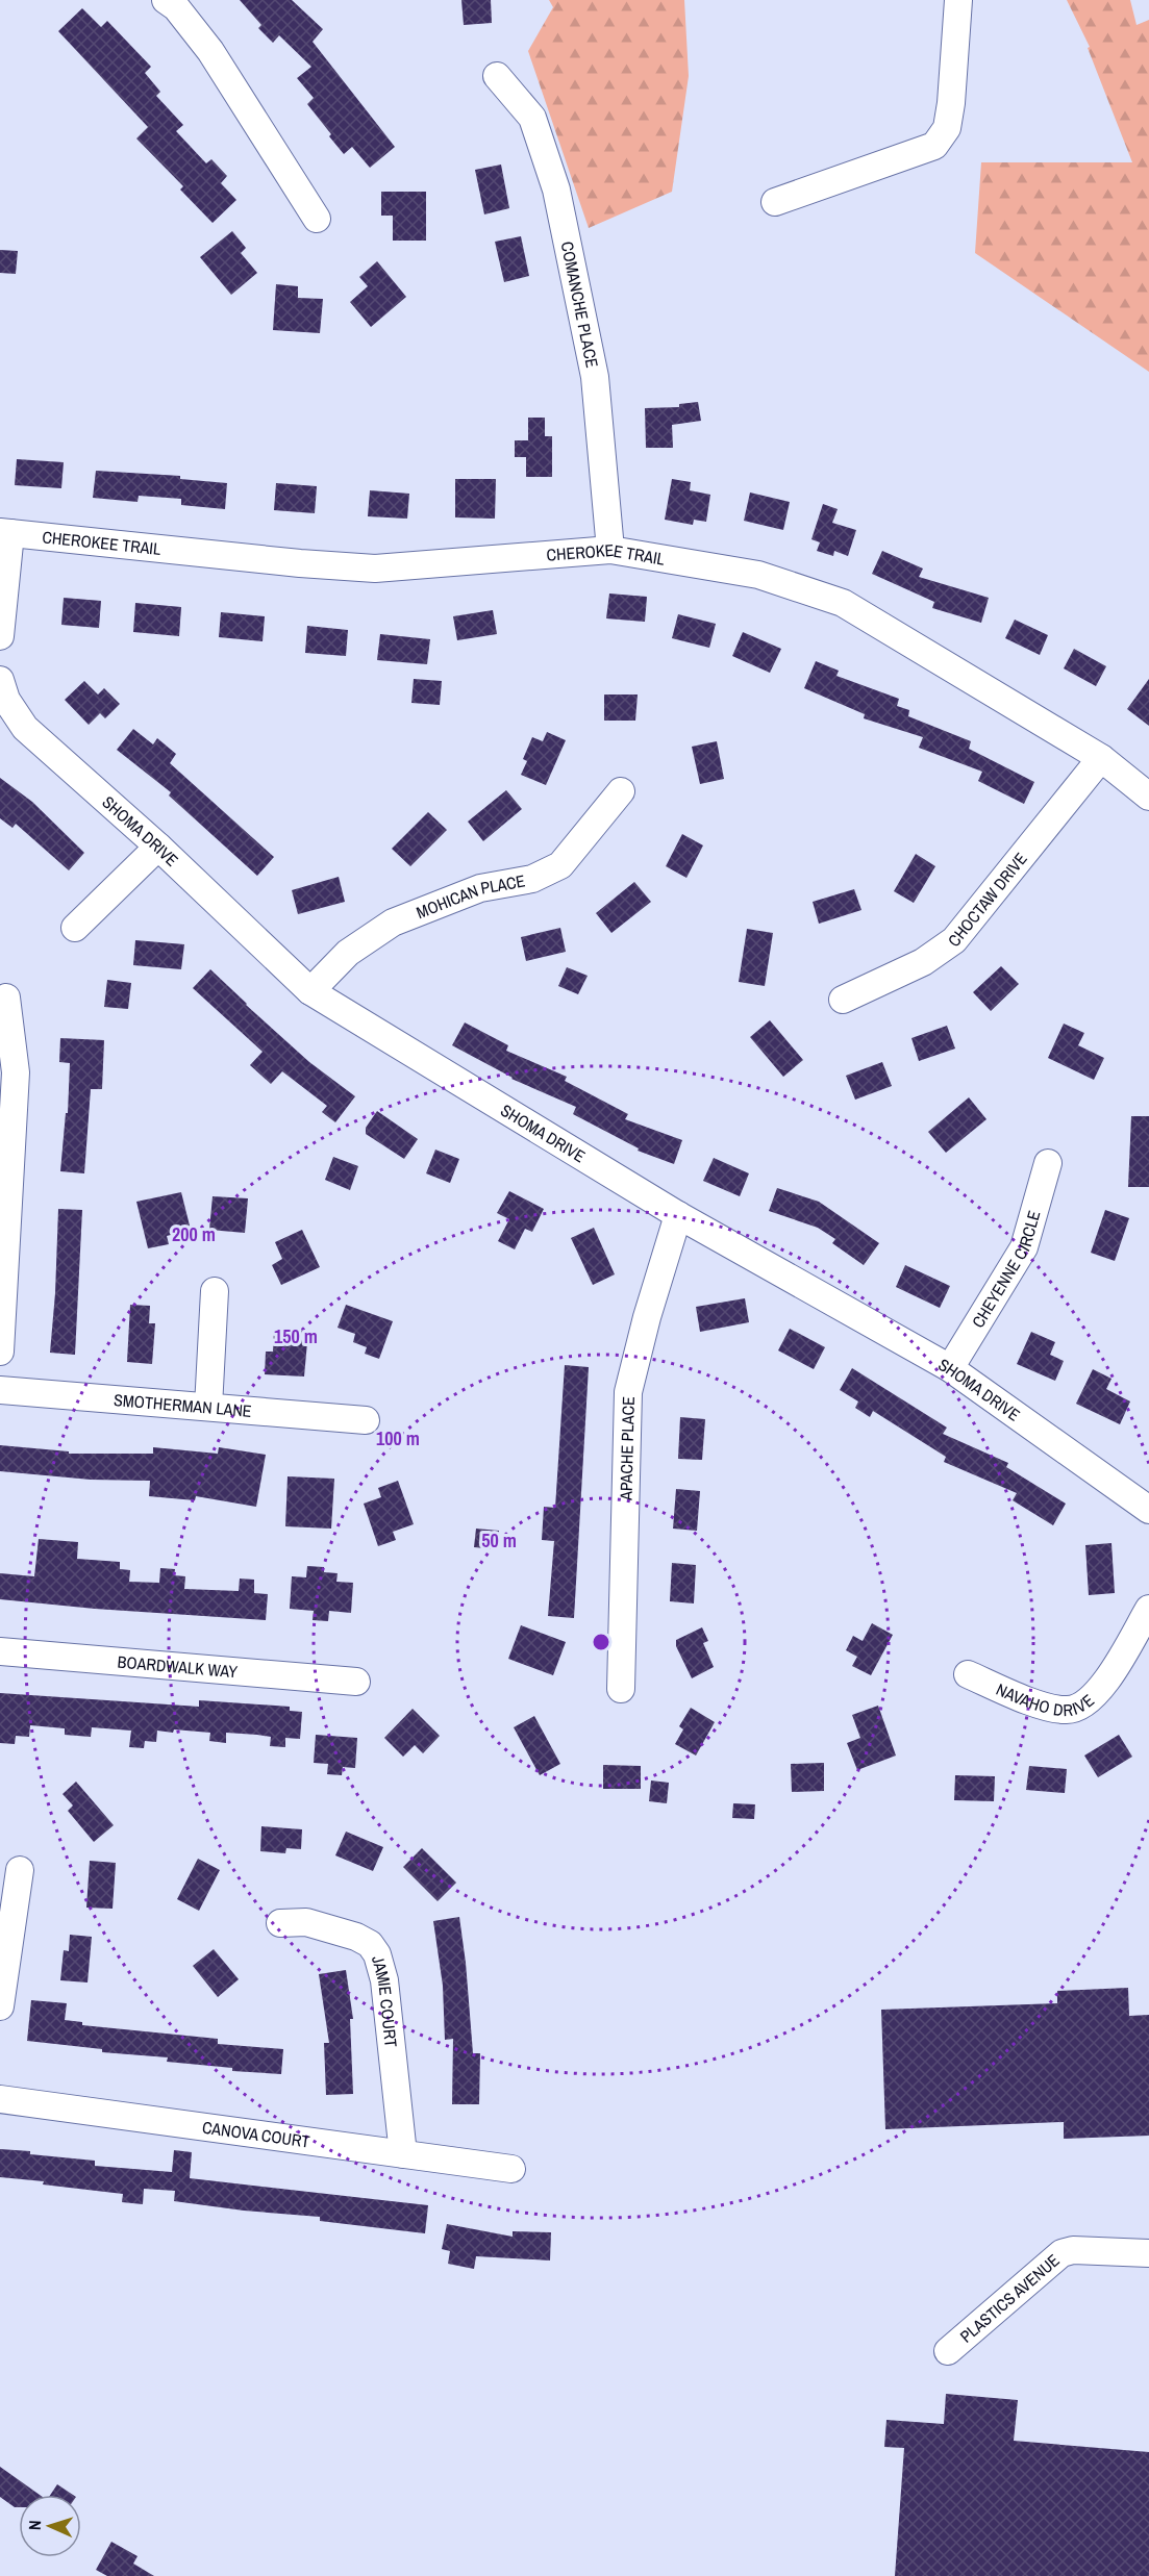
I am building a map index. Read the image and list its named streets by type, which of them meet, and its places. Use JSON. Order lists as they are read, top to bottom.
{
  "streets": {
    "street": [
      "COMANCHE PLACE",
      "CHEROKEE TRAIL",
      "SHOMA DRIVE",
      "MOHICAN PLACE",
      "CHOCTAW DRIVE",
      "CHEYENNE CIRCLE",
      "SMOTHERMAN LANE",
      "APACHE PLACE",
      "BOARDWALK WAY",
      "NAVAHO DRIVE",
      "JAMIE COURT",
      "CANOVA COURT",
      "PLASTICS AVENUE"
    ]
  },
  "crossings": [
    ["COMANCHE PLACE", "CHEROKEE TRAIL"],
    ["CHEROKEE TRAIL", "CHOCTAW DRIVE"],
    ["SHOMA DRIVE", "MOHICAN PLACE"],
    ["SHOMA DRIVE", "CHEYENNE CIRCLE"],
    ["SHOMA DRIVE", "APACHE PLACE"],
    ["JAMIE COURT", "CANOVA COURT"]
  ],
  "north": "left",
  "rings": [
    "200 m",
    "150 m",
    "100 m",
    "50 m"
  ]
}
